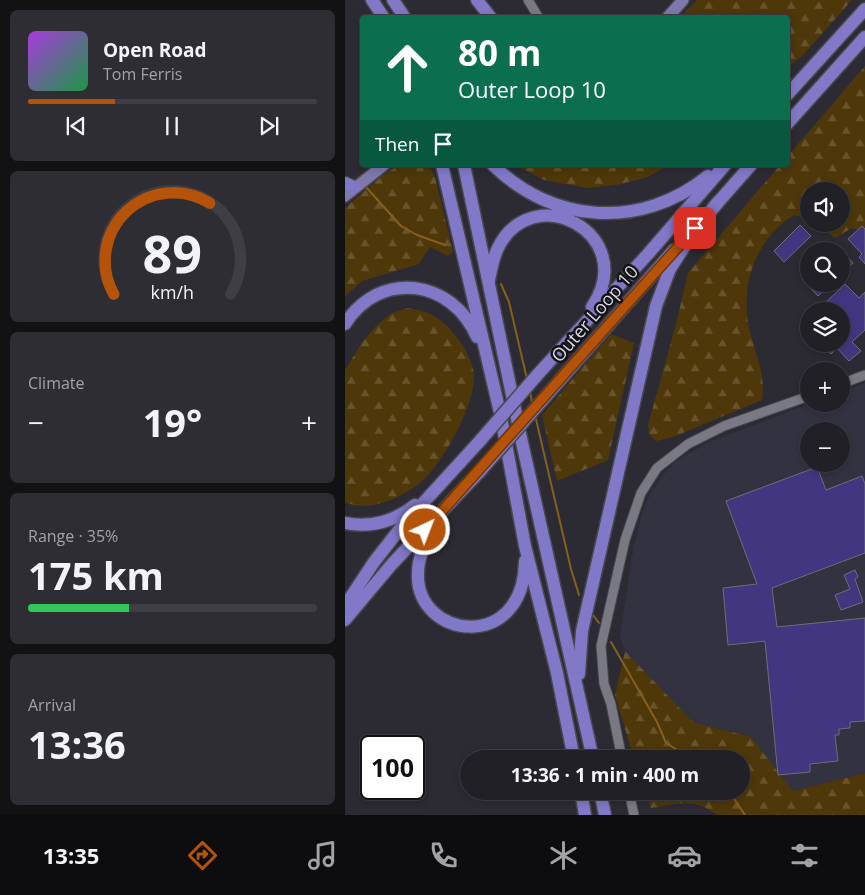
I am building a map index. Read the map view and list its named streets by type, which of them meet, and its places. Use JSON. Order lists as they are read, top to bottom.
{
  "streets": {
    "highway": ["Outer Loop 10"]
  },
  "page": {
    "turn": ["80 m", "Outer Loop 10"],
    "song": ["Open Road", "Tom Ferris"],
    "then": "Then",
    "map_buttons": ["+", "−"],
    "tile": [
      "Climate",
      ["Range · 35%", "175 km"],
      ["Arrival", "13:36"]
    ],
    "heat": ["−", "19°", "+"],
    "limit": "100",
    "trip": "13:36 · 1 min · 400 m",
    "tabs": "13:35",
    "gauge": ["89", "km/h"]
  }
}
